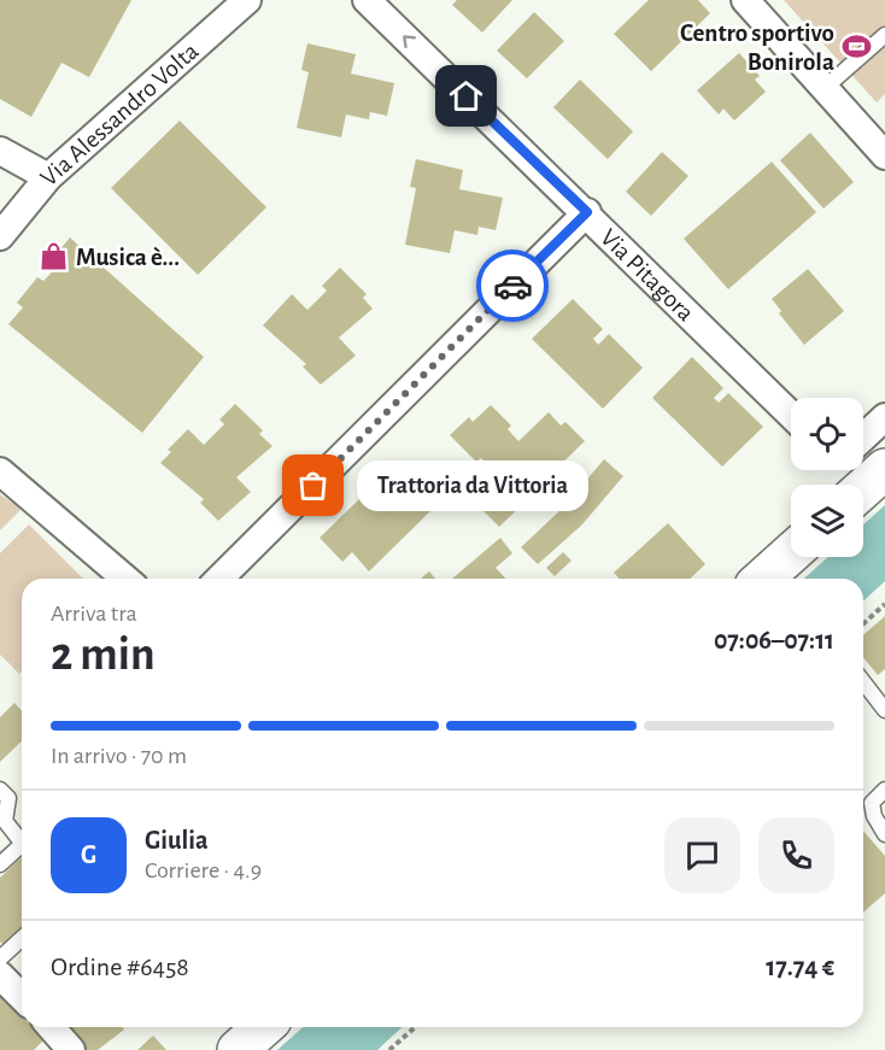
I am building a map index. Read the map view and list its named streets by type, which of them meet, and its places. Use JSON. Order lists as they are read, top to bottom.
{
  "streets": {
    "street": ["Via Alessandro Volta", "Via Pitagora"]
  },
  "one_way": ["Via Pitagora"],
  "places": {
    "sports": ["Centro sportivo Bonirola"],
    "shop": ["Musica è..."],
    "other": ["Trattoria da Vittoria"]
  },
  "page": {
    "bubble": "Trattoria da Vittoria",
    "heading": ["2 min", "Arriva tra", "07:06–07:11"],
    "panel": [
      "Giulia",
      "Corriere · 4.9",
      "Ordine #6458",
      "17.74 €"
    ],
    "bar": "In arrivo · 70 m",
    "round": "G"
  }
}
